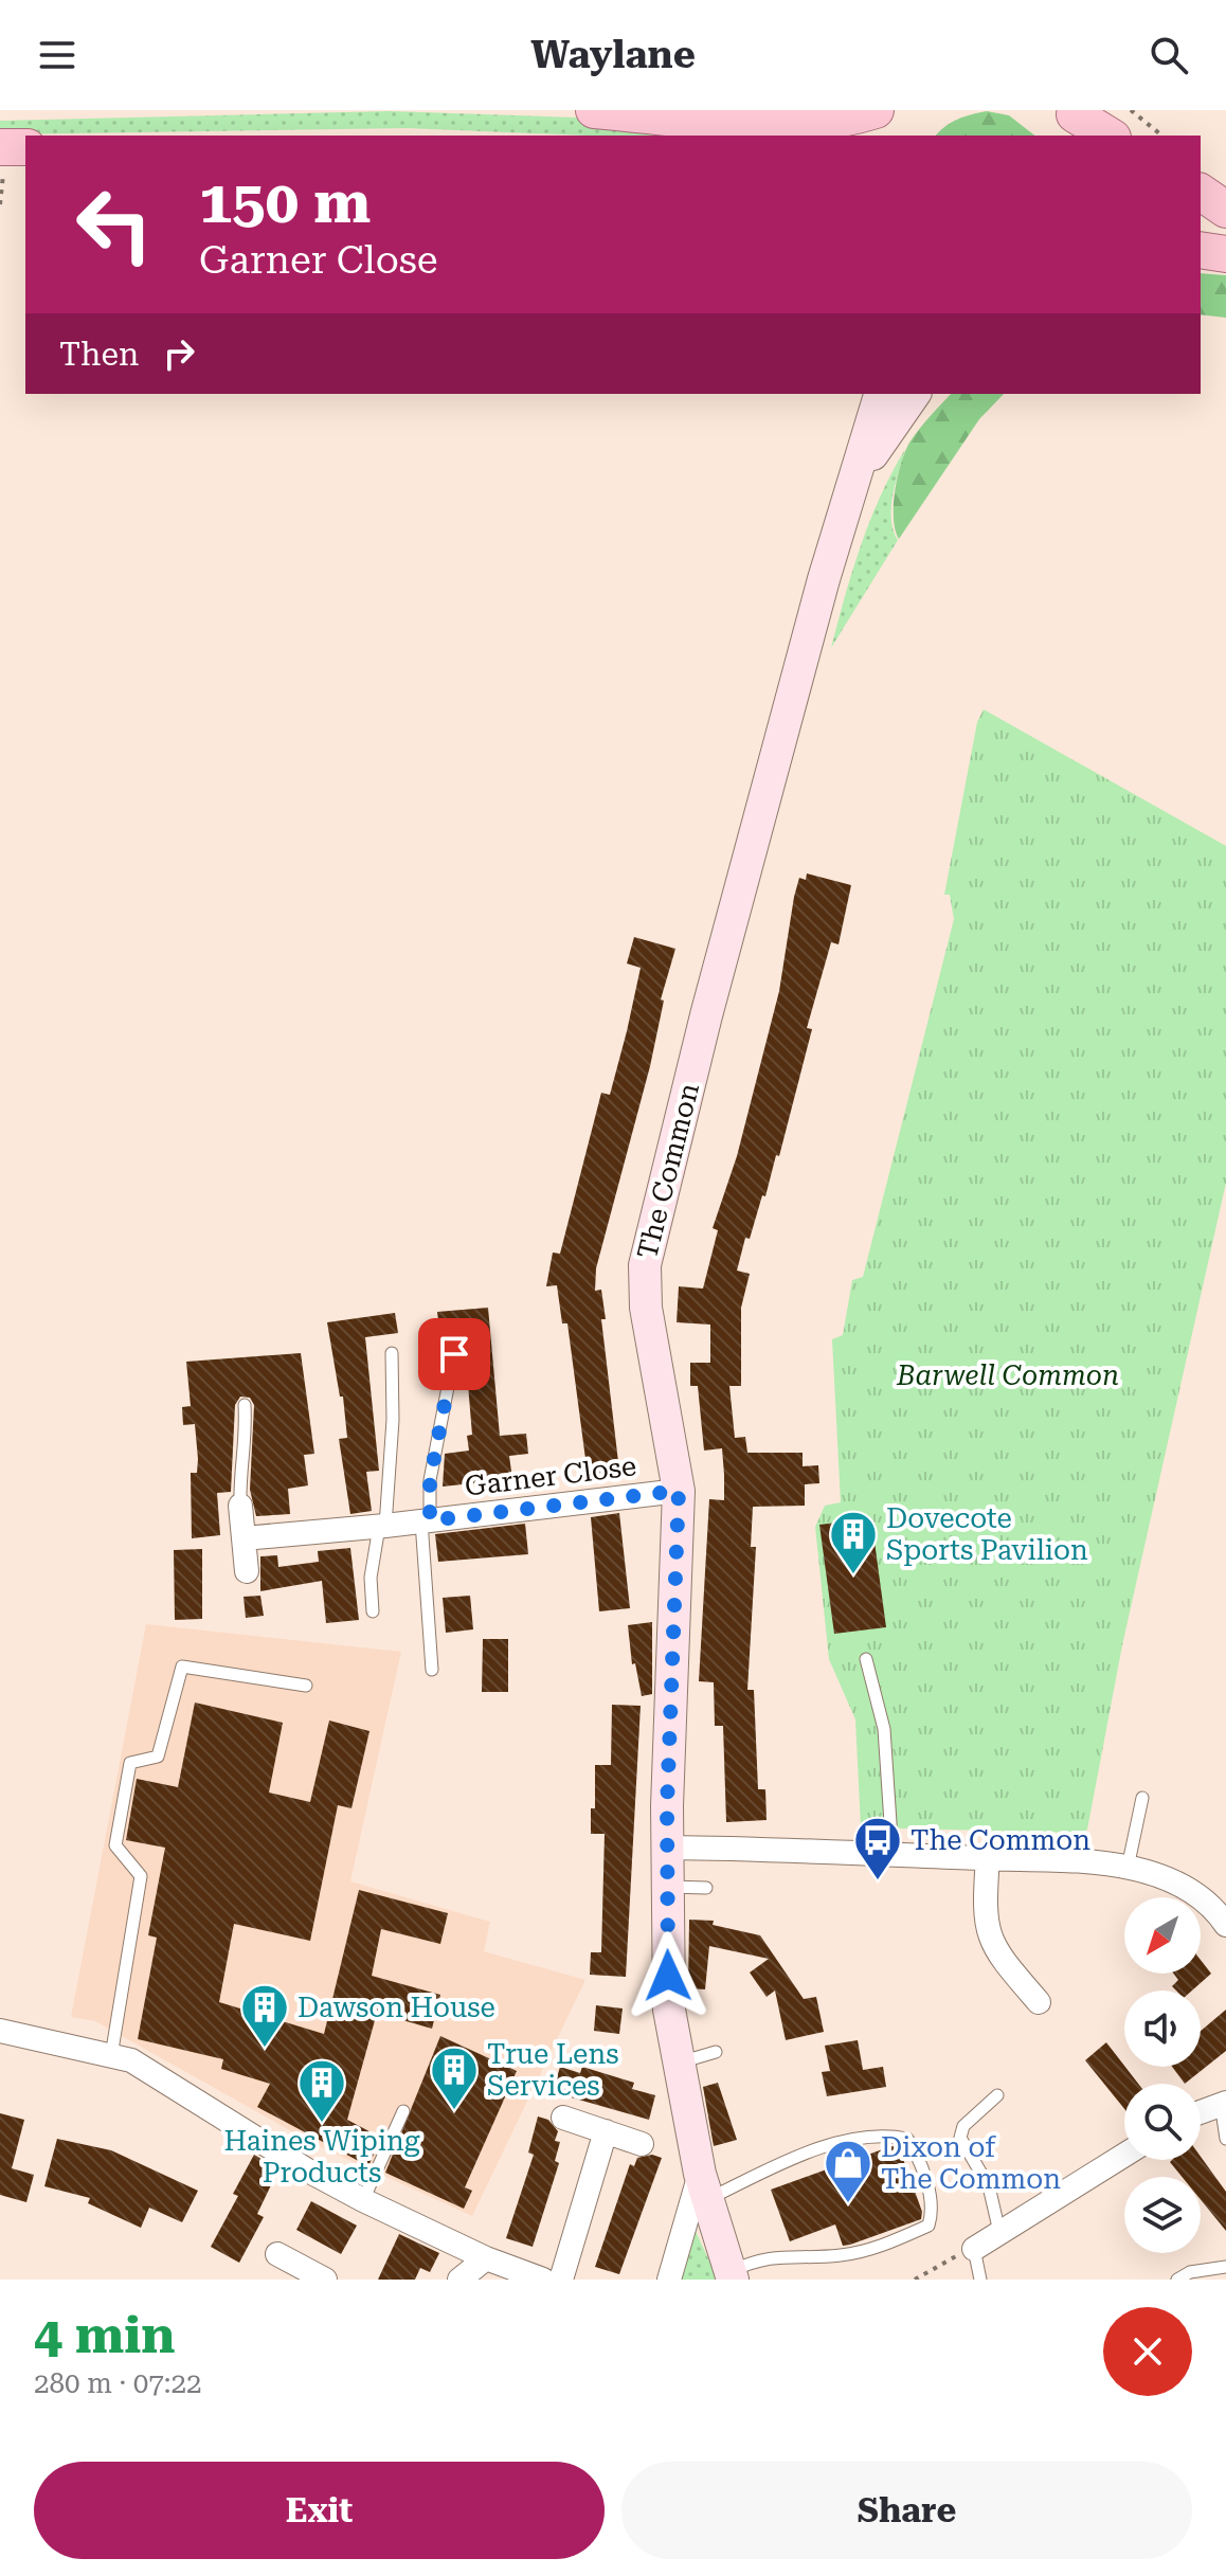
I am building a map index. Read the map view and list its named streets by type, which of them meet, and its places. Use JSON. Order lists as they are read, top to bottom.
{
  "streets": {
    "street": ["The Common", "Garner Close"]
  },
  "crossings": [
    ["The Common", "Garner Close"]
  ],
  "parks": ["Barwell Common"],
  "places": {
    "building": [
      "Dovecote Sports Pavilion",
      "Dawson House",
      "True Lens Services",
      "Haines Wiping Products"
    ],
    "bus stop": ["The Common"],
    "shop": ["Dixon of The Common"]
  },
  "north": "bottom left",
  "page": {
    "header": "Waylane",
    "turn": ["150 m", "Garner Close"],
    "then": "Then",
    "heading": ["4 min", "280 m · 07:22"],
    "buttons": ["Exit", "Share"]
  }
}
